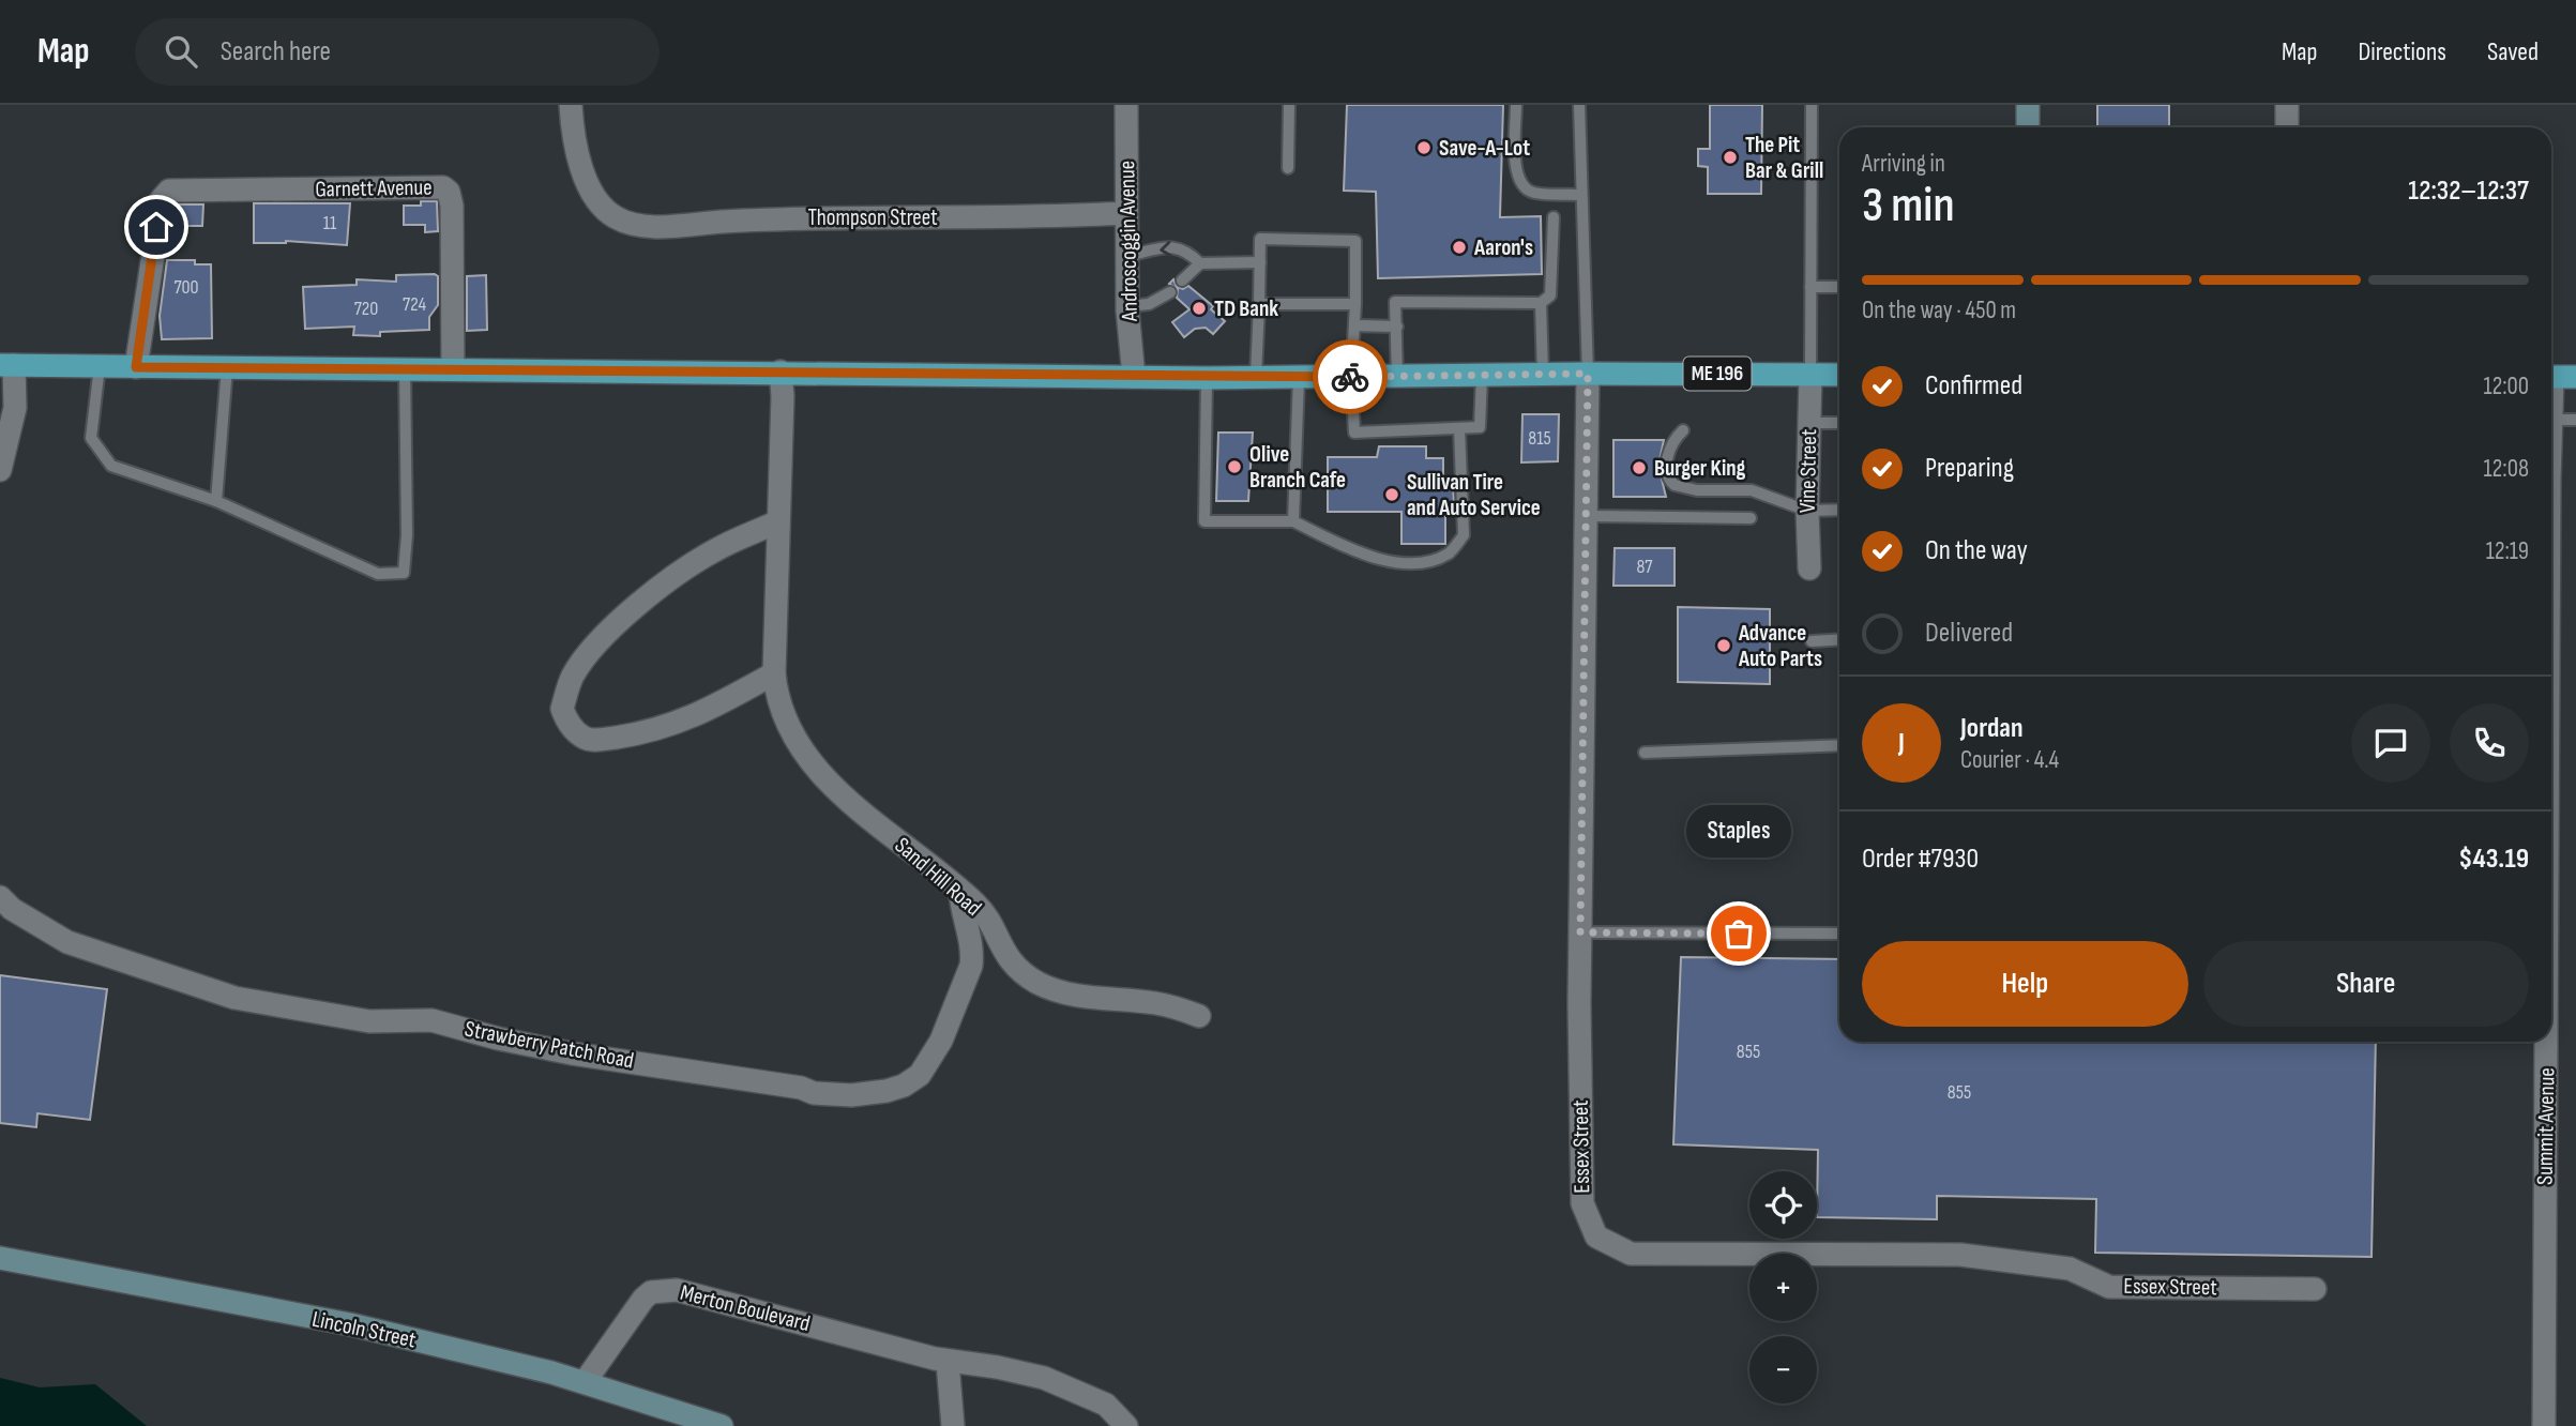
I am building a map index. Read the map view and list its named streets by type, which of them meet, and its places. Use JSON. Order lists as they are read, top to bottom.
{
  "streets": {
    "highway": ["ME 196"],
    "main road": ["Lincoln Street"],
    "street": [
      "Garnett Avenue",
      "Thompson Street",
      "Androscoggin Avenue",
      "Vine Street",
      "Sand Hill Road",
      "Strawberry Patch Road",
      "Summit Avenue",
      "Essex Street",
      "Merton Boulevard"
    ]
  },
  "crossings": [
    ["Garnett Avenue", "ME 196"],
    ["Thompson Street", "Androscoggin Avenue"],
    ["Androscoggin Avenue", "ME 196"],
    ["ME 196", "Vine Street"],
    ["ME 196", "Sand Hill Road"],
    ["ME 196", "Essex Street"],
    ["Sand Hill Road", "Strawberry Patch Road"],
    ["Merton Boulevard", "Lincoln Street"]
  ],
  "places": [
    "Save-A-Lot",
    "The Pit Bar & Grill",
    "Aaron's",
    "TD Bank",
    "Olive Branch Cafe",
    "Burger King",
    "Sullivan Tire and Auto Service",
    "Advance Auto Parts",
    "Staples"
  ],
  "house_numbers": [
    "11",
    "700",
    "724",
    "720",
    "815",
    "87",
    "855",
    "855"
  ],
  "page": {
    "header": "Map",
    "search": "Search here",
    "nav": ["Map", "Directions", "Saved"],
    "heading": ["3 min", "Arriving in", "12:32–12:37"],
    "panel": [
      "Jordan",
      "Courier · 4.4",
      "Order #7930",
      "$43.19"
    ],
    "bar": "On the way · 450 m",
    "list": [
      ["Confirmed", "12:00"],
      ["Preparing", "12:08"],
      ["On the way", "12:19"],
      "Delivered"
    ],
    "round": "J",
    "bubble": "Staples",
    "buttons": ["Help", "Share"],
    "map_buttons": ["+", "−"]
  }
}
